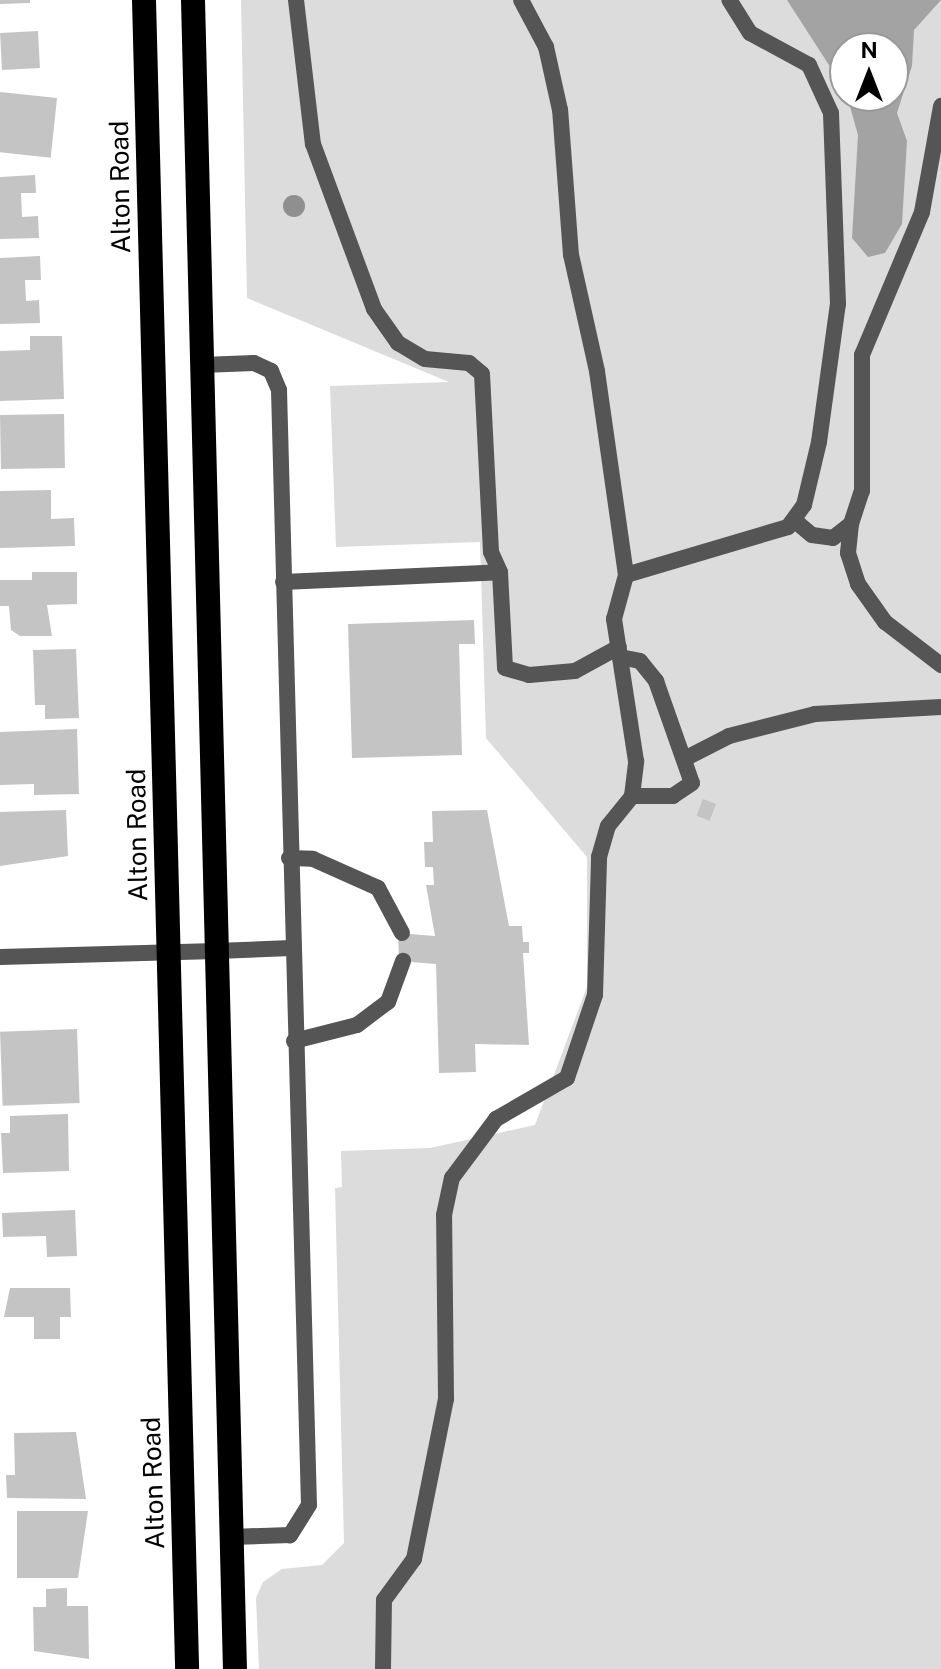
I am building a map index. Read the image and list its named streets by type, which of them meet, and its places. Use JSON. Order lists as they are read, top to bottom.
{
  "streets": {
    "highway": ["Alton Road"]
  },
  "north": "top"
}
